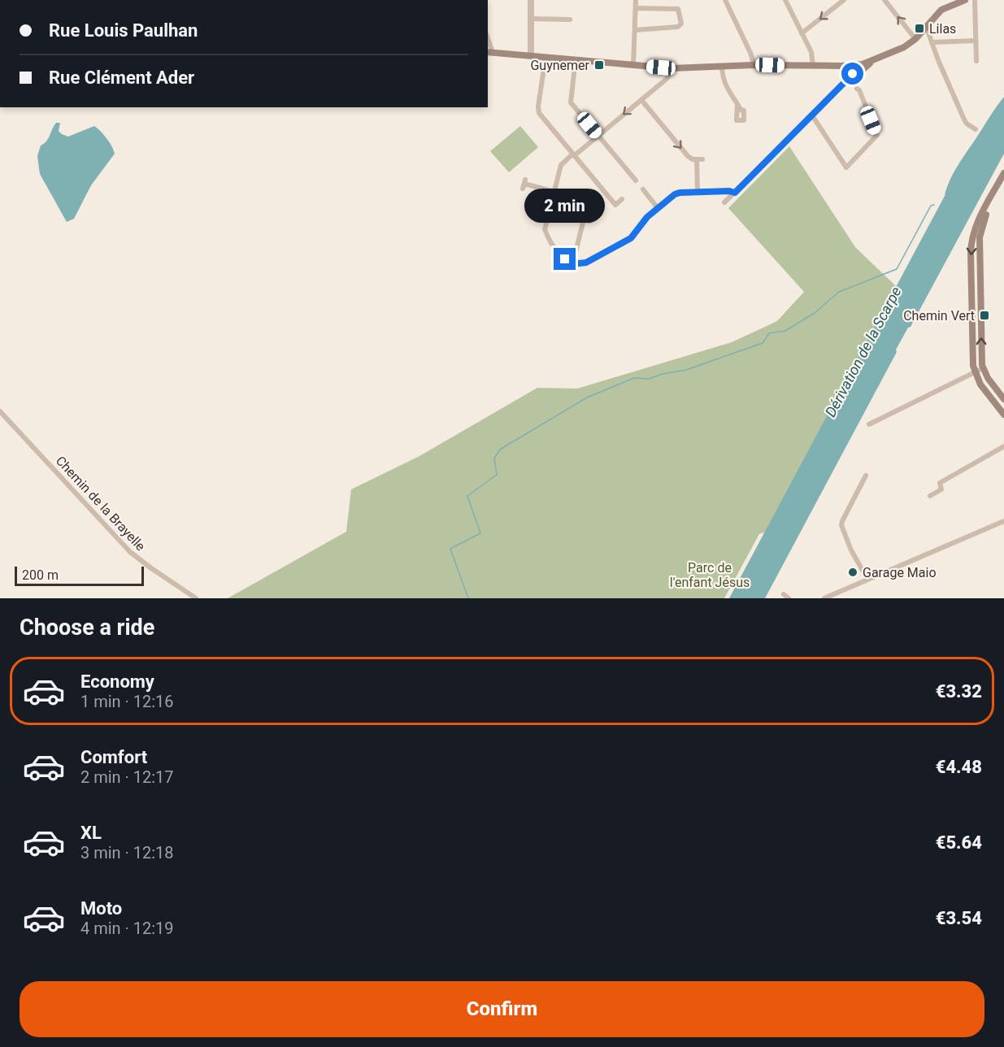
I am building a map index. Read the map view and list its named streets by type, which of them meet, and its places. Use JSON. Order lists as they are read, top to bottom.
{
  "streets": {
    "street": ["Chemin de la Brayelle"]
  },
  "water": ["Dérivation de la Scarpe"],
  "parks": ["Parc de l'enfant Jésus"],
  "places": {
    "transit": ["Lilas", "Guynemer", "Chemin Vert"],
    "other": ["Garage Maio"]
  },
  "scale_bar": "200 m",
  "page": {
    "banner": ["Rue Louis Paulhan", "Rue Clément Ader"],
    "bubble": "2 min",
    "scale": "200 m",
    "heading": "Choose a ride",
    "list": [
      {
        "name": "Economy",
        "note": "1 min · 12:16",
        "value": "€3.32"
      },
      {
        "name": "Comfort",
        "note": "2 min · 12:17",
        "value": "€4.48"
      },
      {
        "name": "XL",
        "note": "3 min · 12:18",
        "value": "€5.64"
      },
      {
        "name": "Moto",
        "note": "4 min · 12:19",
        "value": "€3.54"
      }
    ],
    "buttons": "Confirm"
  }
}
